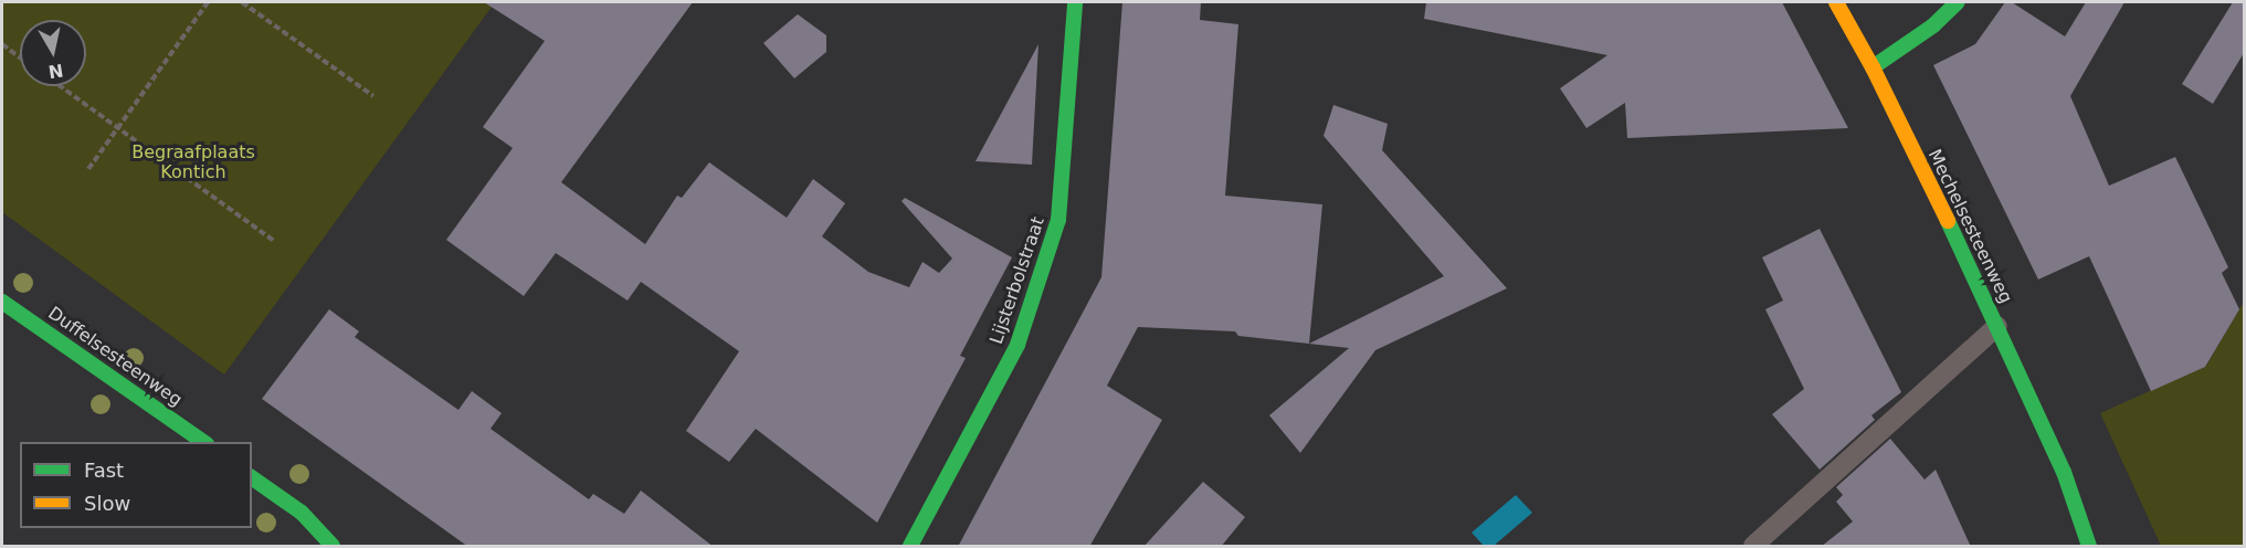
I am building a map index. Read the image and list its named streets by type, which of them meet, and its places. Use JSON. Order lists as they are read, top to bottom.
{
  "streets": {
    "street": ["Mechelsesteenweg", "Lijsterbolstraat", "Duffelsesteenweg"]
  },
  "parks": ["Begraafplaats Kontich"],
  "legend": ["Fast", "Slow"],
  "north": "bottom"
}
